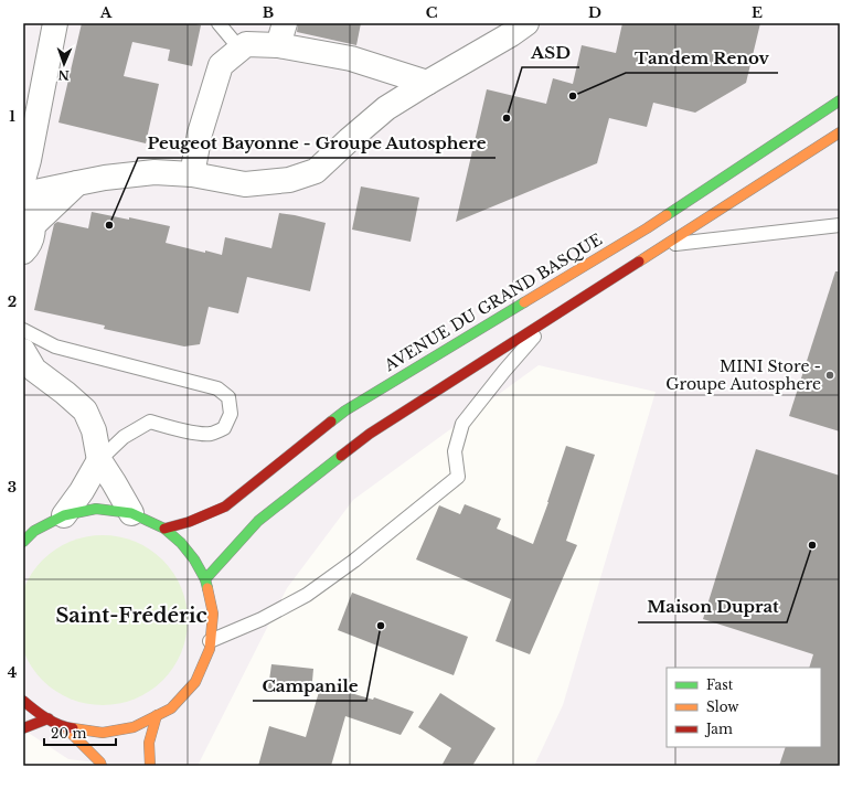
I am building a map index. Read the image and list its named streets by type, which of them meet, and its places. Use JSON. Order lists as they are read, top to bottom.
{
  "streets": {
    "main road": ["AVENUE DU GRAND BASQUE"]
  },
  "districts": ["Saint-Frédéric"],
  "places": [
    "Tandem Renov",
    "ASD",
    "Peugeot Bayonne - Groupe Autosphere",
    "MINI Store - Groupe Autosphere",
    "Maison Duprat",
    "Campanile"
  ],
  "legend": ["Fast", "Slow", "Jam"],
  "scale_bar": "20 m",
  "north": "bottom",
  "grid": {
    "columns": [
      "A",
      "B",
      "C",
      "D",
      "E"
    ],
    "rows": [
      "1",
      "2",
      "3",
      "4"
    ]
  }
}
